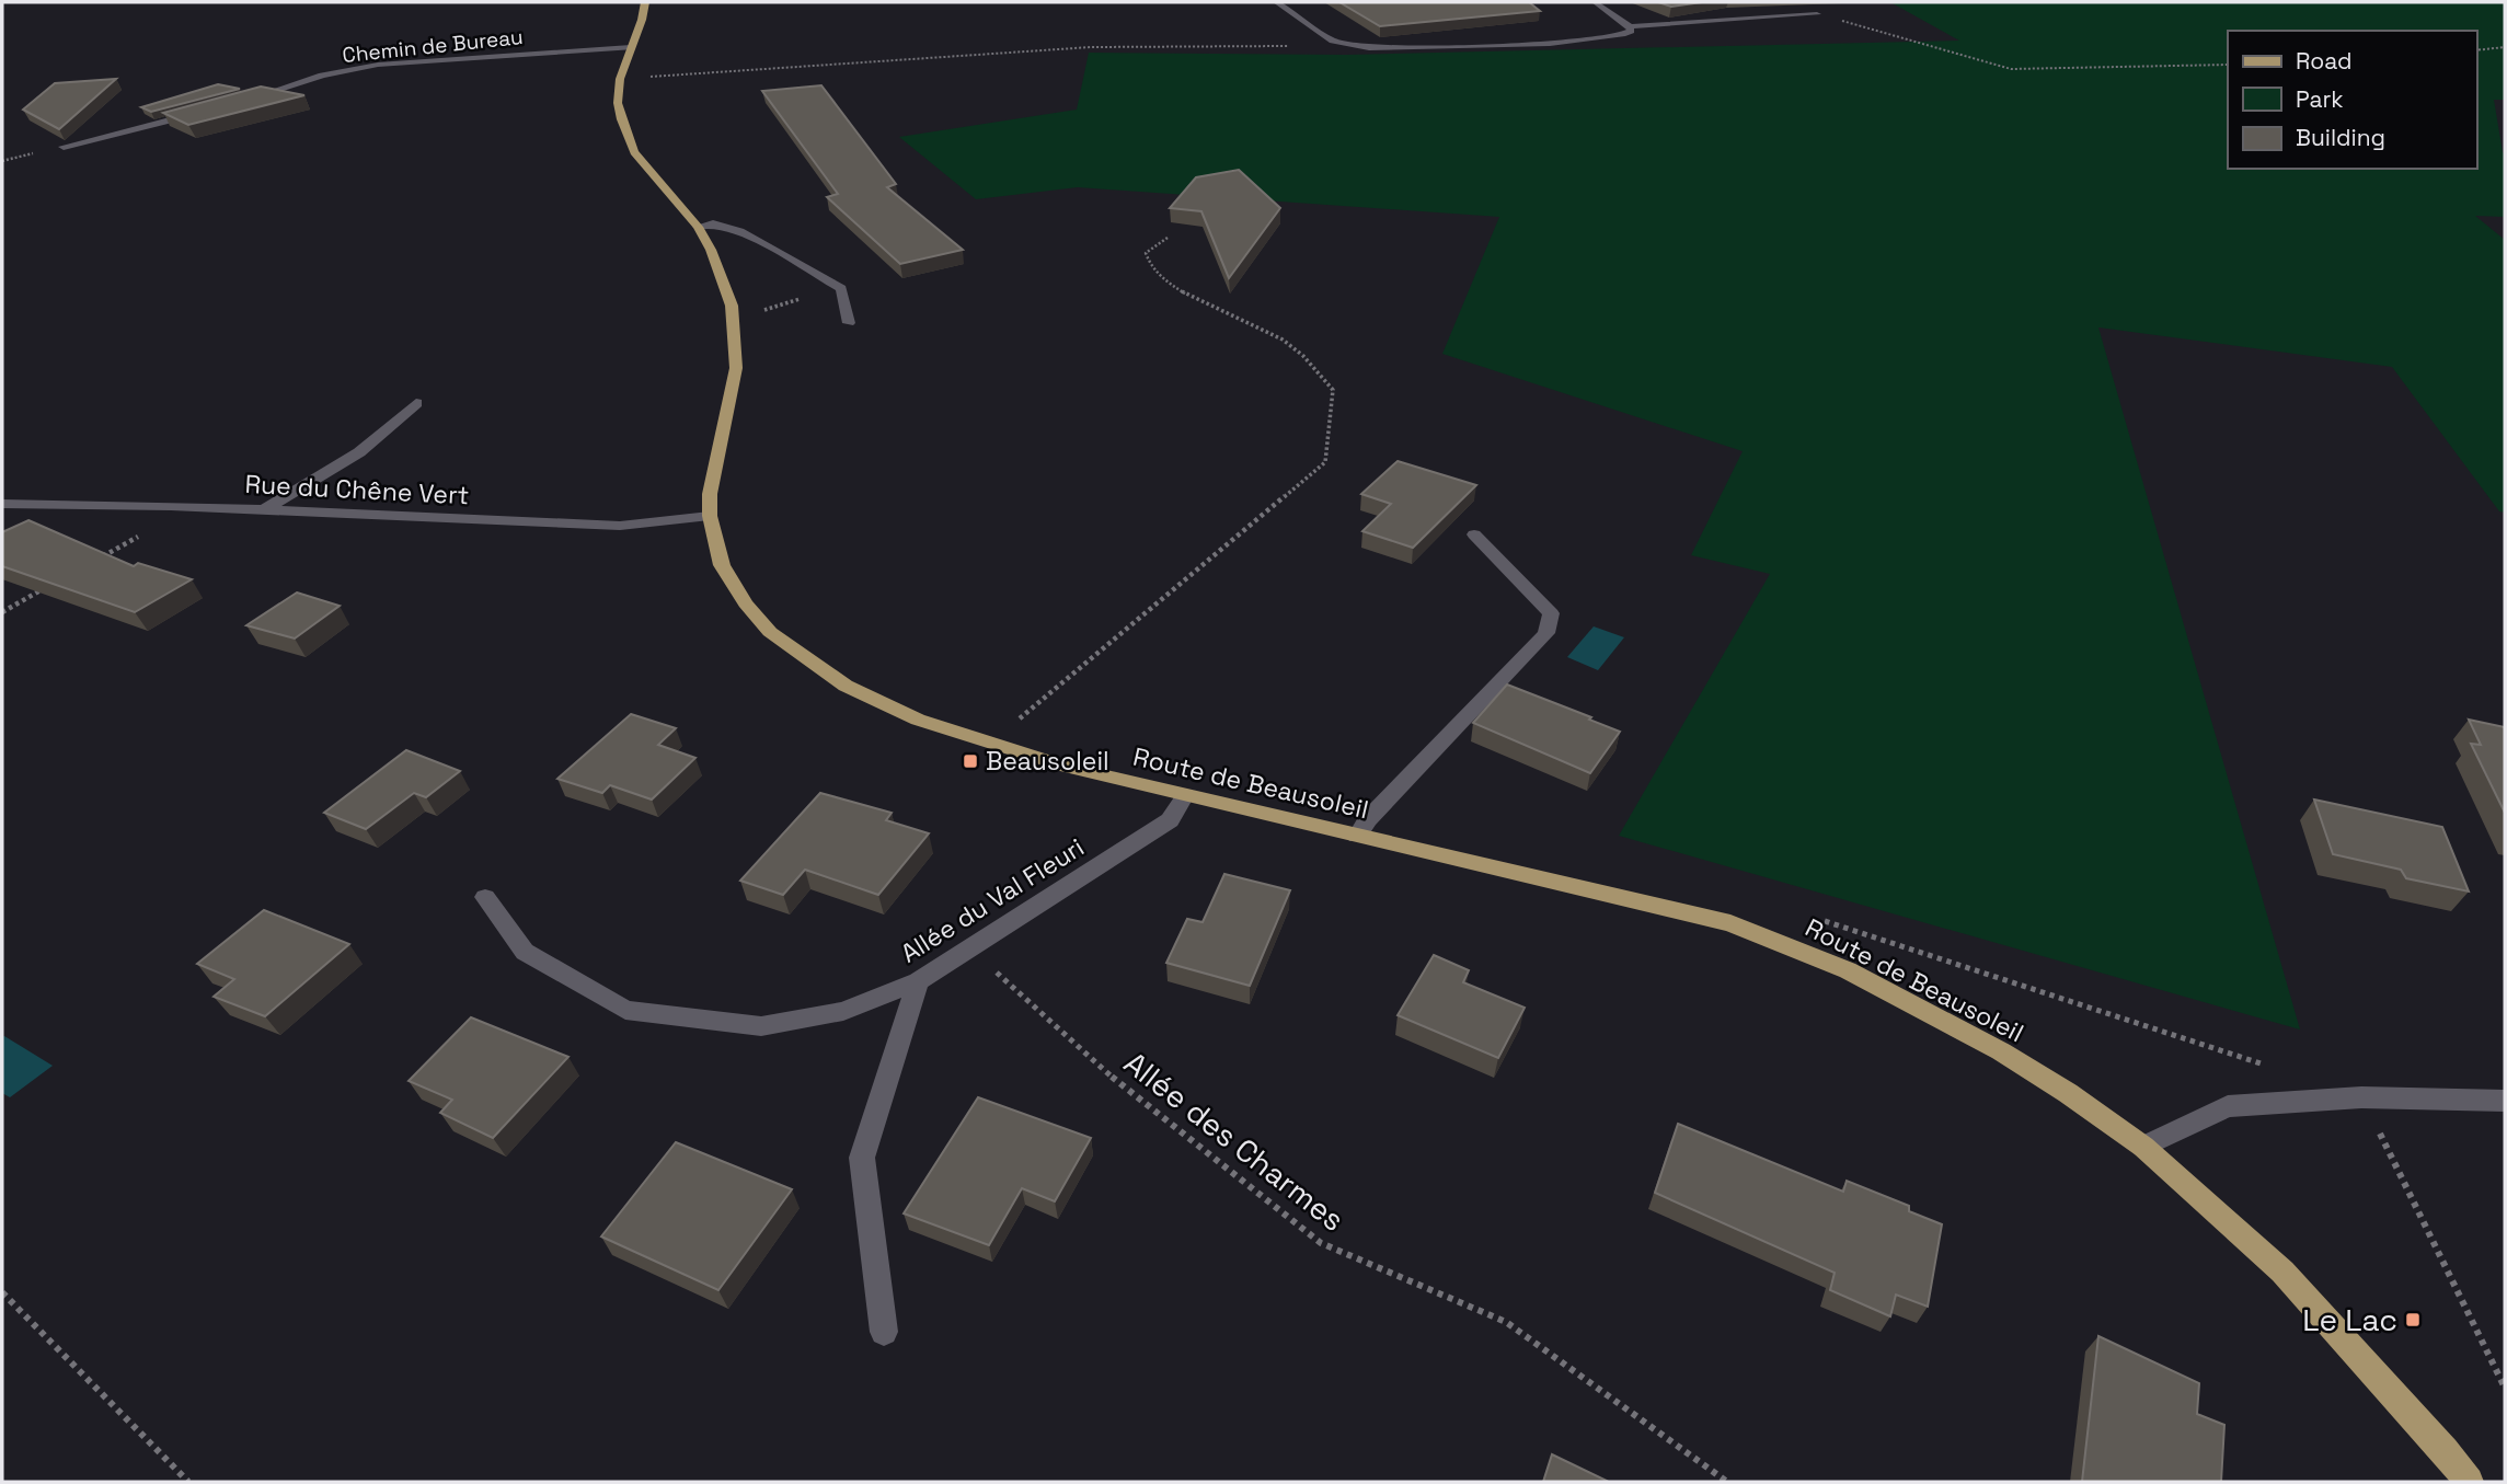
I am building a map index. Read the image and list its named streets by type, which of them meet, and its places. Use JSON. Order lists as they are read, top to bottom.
{
  "streets": {
    "main road": ["Route de Beausoleil"],
    "street": ["Chemin de Bureau", "Rue du Chêne Vert", "Allée du Val Fleuri"],
    "path": ["Allée des Charmes"]
  },
  "crossings": [
    ["Chemin de Bureau", "Route de Beausoleil"],
    ["Rue du Chêne Vert", "Route de Beausoleil"],
    ["Route de Beausoleil", "Allée du Val Fleuri"],
    ["Allée du Val Fleuri", "Allée des Charmes"]
  ],
  "places": {
    "transit": ["Beausoleil", "Le Lac"]
  },
  "legend": ["Road", "Park", "Building"]
}
